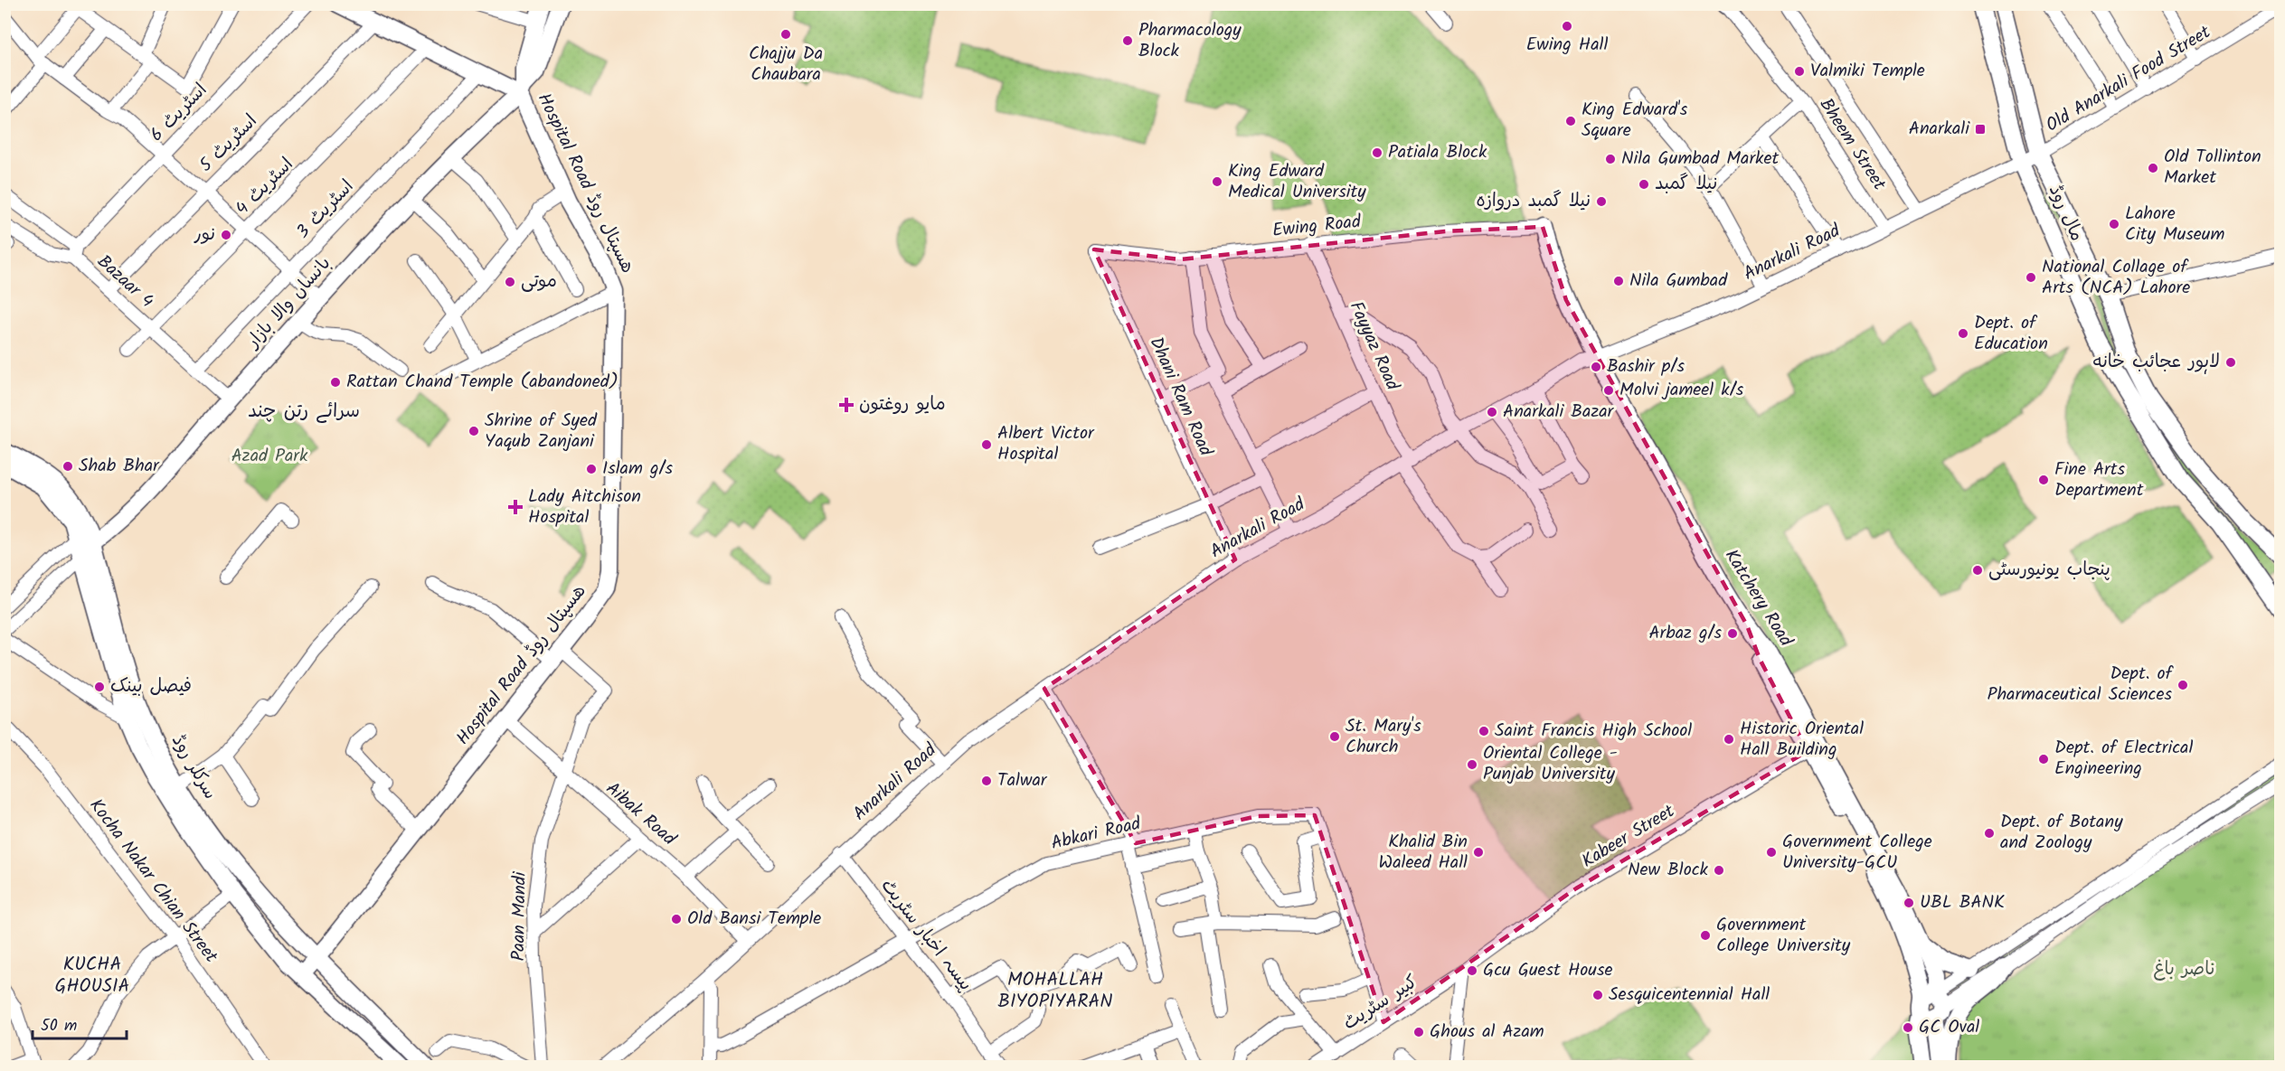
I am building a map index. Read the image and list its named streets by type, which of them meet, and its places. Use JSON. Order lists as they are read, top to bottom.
{
  "streets": {
    "main road": [
      "Hospital Road ھسپتال روڈ",
      "مال روڈ",
      "بانساں والا بازار",
      "Katchery Road",
      "سرکلر روڈ"
    ],
    "street": [
      "Old Anarkali Food Street",
      "اسٹریٹ 6",
      "اسٹریٹ 5",
      "Bheem Street",
      "اسٹریٹ 4",
      "اسٹریٹ 3",
      "Ewing Road",
      "Anarkali Road",
      "Bazaar 4",
      "Fayyaz Road",
      "Dhani Ram Road",
      "Aibak Road",
      "Abkari Road",
      "Kabeer Street",
      "Kocha Nakar Chian Street",
      "Paan Mandi",
      "پیسہ اخبار سٹریٹ",
      "کبیر سٹریٹ"
    ]
  },
  "crossings": [
    ["Old Anarkali Food Street", "مال روڈ"],
    ["Old Anarkali Food Street", "Anarkali Road"],
    ["اسٹریٹ 6", "Bazaar 4"],
    ["اسٹریٹ 5", "Bazaar 4"],
    ["Bheem Street", "Anarkali Road"],
    ["Hospital Road ھسپتال روڈ", "بانساں والا بازار"],
    ["Hospital Road ھسپتال روڈ", "سرکلر روڈ"],
    ["Hospital Road ھسپتال روڈ", "Aibak Road"],
    ["Hospital Road ھسپتال روڈ", "Paan Mandi"],
    ["اسٹریٹ 4", "Bazaar 4"],
    ["اسٹریٹ 3", "Bazaar 4"],
    ["مال روڈ", "Anarkali Road"],
    ["Ewing Road", "Fayyaz Road"],
    ["Ewing Road", "Dhani Ram Road"],
    ["Ewing Road", "Katchery Road"],
    ["Anarkali Road", "Fayyaz Road"],
    ["Anarkali Road", "Dhani Ram Road"],
    ["Anarkali Road", "Katchery Road"],
    ["Anarkali Road", "Aibak Road"],
    ["Anarkali Road", "پیسہ اخبار سٹریٹ"],
    ["Bazaar 4", "بانساں والا بازار"],
    ["بانساں والا بازار", "سرکلر روڈ"],
    ["Katchery Road", "Kabeer Street"],
    ["Aibak Road", "Paan Mandi"],
    ["Abkari Road", "پیسہ اخبار سٹریٹ"],
    ["Abkari Road", "کبیر سٹریٹ"],
    ["Kabeer Street", "کبیر سٹریٹ"]
  ],
  "districts": ["سرائے رتن چند", "KUCHA GHOUSIA", "MOHALLAH BIYOPIYARAN"],
  "parks": ["Azad Park", "ناصر باغ"],
  "places": {
    "other": [
      "Ewing Hall",
      "Chajju Da Chaubara",
      "Pharmacology Block",
      "Valmiki Temple",
      "King Edward's Square",
      "Patiala Block",
      "Nila Gumbad Market",
      "Old Tollinton Market",
      "King Edward Medical University",
      "نیلا گمبد",
      "نیلا گمبد دروازہ",
      "Lahore City Museum",
      "نور",
      "National Collage of Arts (NCA) Lahore",
      "Nila Gumbad",
      "موتی",
      "Dept. of Education",
      "لاہور عجائب خانه",
      "Bashir p/s",
      "Rattan Chand Temple (abandoned)",
      "Molvi jameel k/s",
      "Anarkali Bazar",
      "Shrine of Syed Yaqub Zanjani",
      "Albert Victor Hospital",
      "Shab Bhar",
      "Islam g/s",
      "Fine Arts Department",
      "پنجاب یونیورسٹی",
      "Arbaz g/s",
      "Dept. of Pharmaceutical Sciences",
      "فیصل بینک",
      "Saint Francis High School",
      "St. Mary's Church",
      "Historic Oriental Hall Building",
      "Dept. of Electrical Engineering",
      "Oriental College - Punjab University",
      "Talwar",
      "Dept. of Botany and Zoology",
      "Khalid Bin Waleed Hall",
      "Government College University-GCU",
      "New Block",
      "UBL BANK",
      "Old Bansi Temple",
      "Government College University",
      "Gcu Guest House",
      "Sesquicentennial Hall",
      "GC Oval",
      "Ghous al Azam"
    ],
    "transit": ["Anarkali"],
    "health": ["مایو روغتون", "Lady Aitchison Hospital"]
  },
  "scale_bar": "50 m"
}
